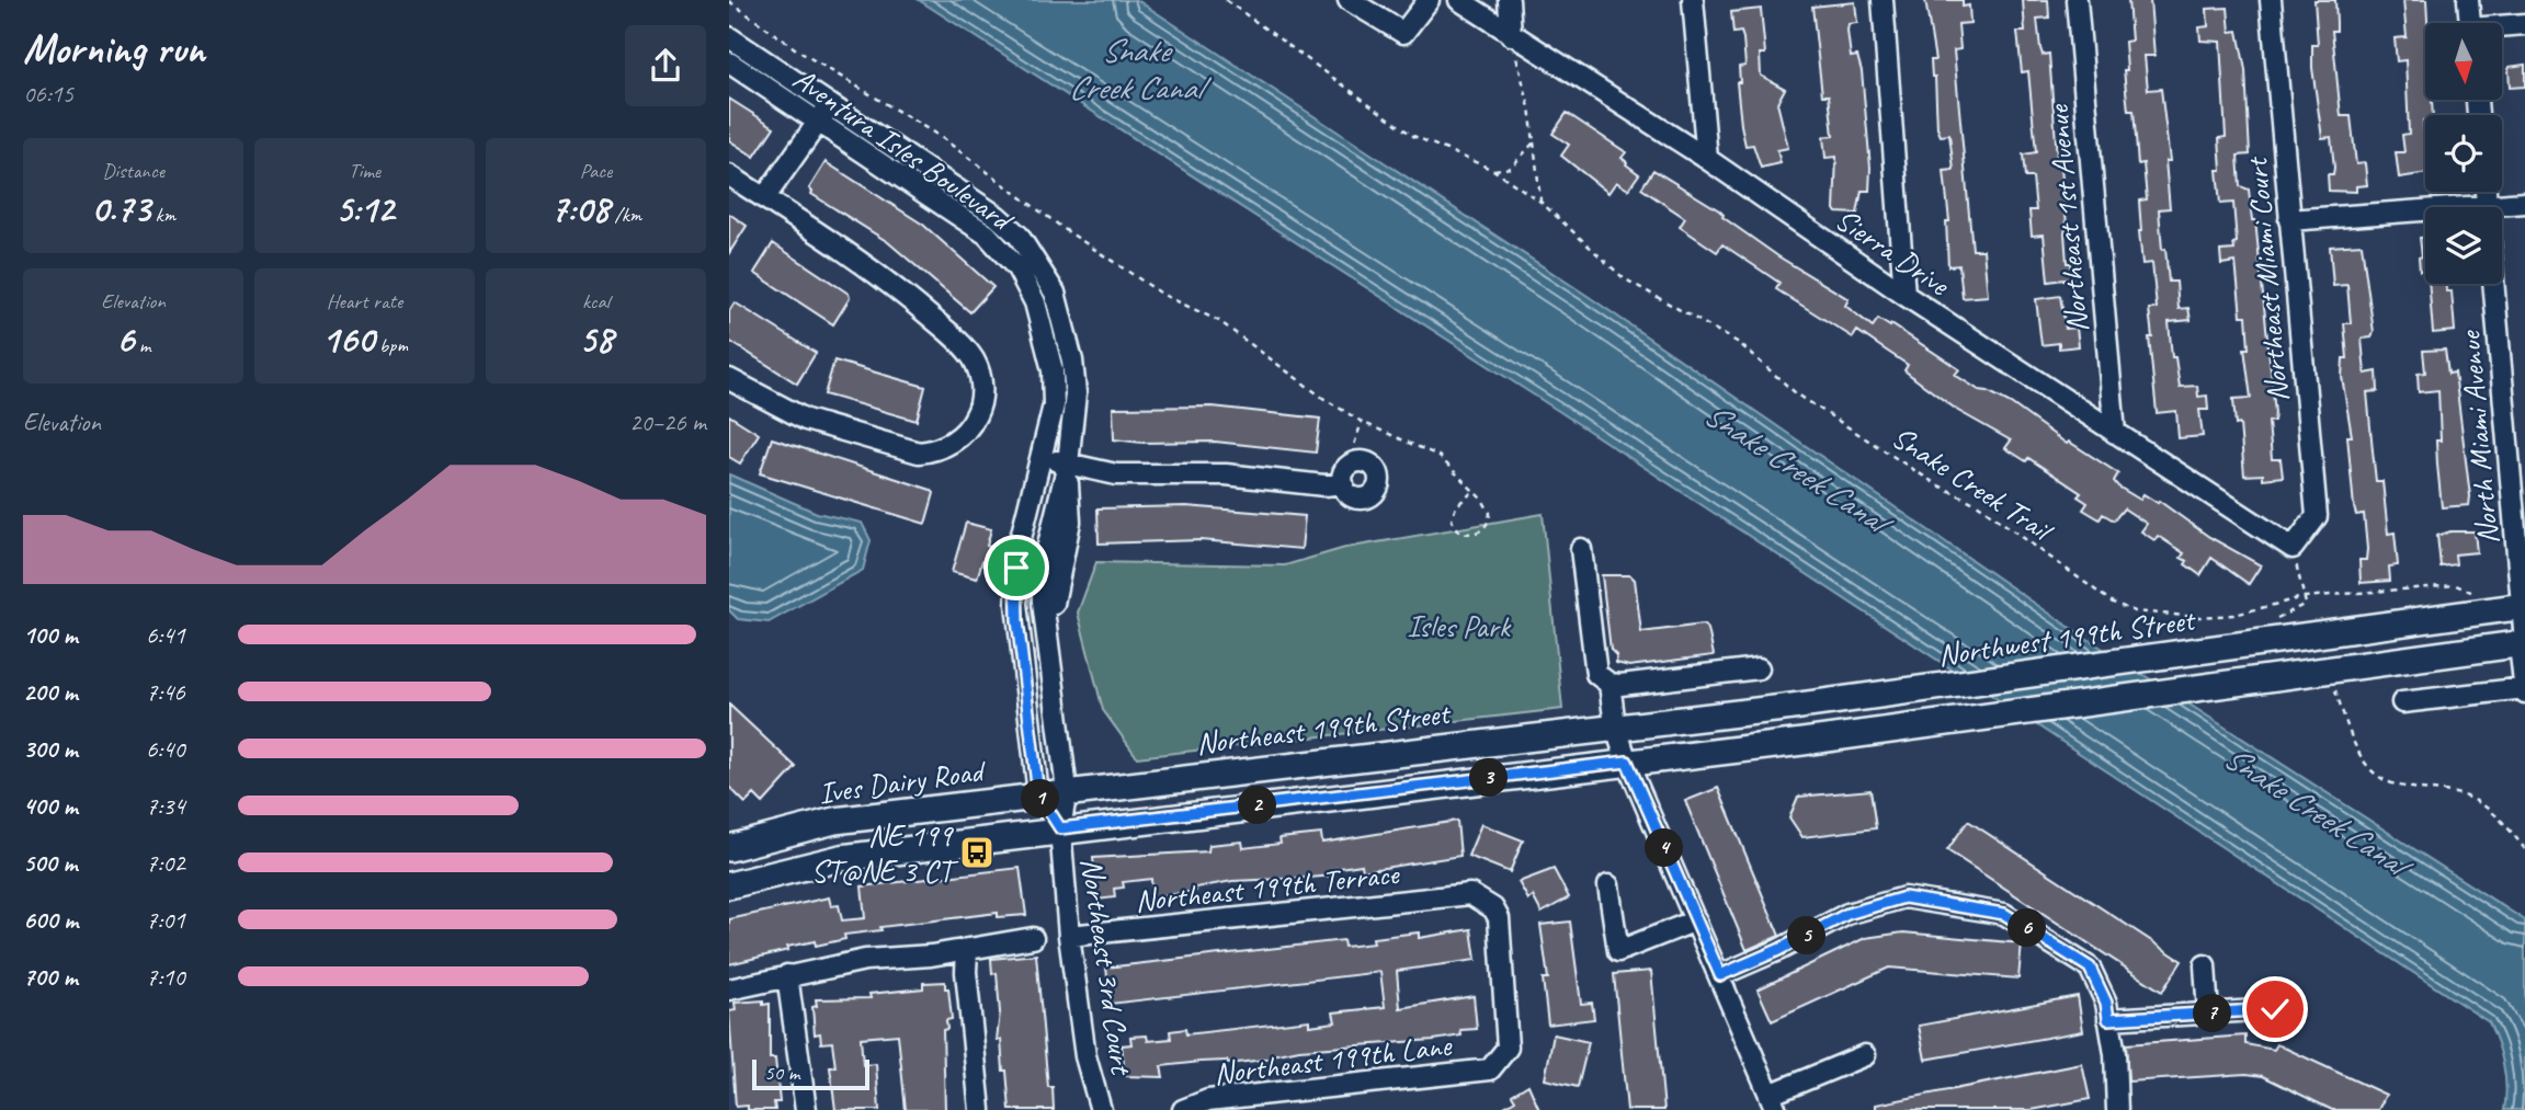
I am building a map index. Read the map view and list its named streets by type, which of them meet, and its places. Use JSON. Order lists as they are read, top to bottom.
{
  "streets": {
    "main road": ["Northwest 199th Street", "Northeast 199th Street", "Ives Dairy Road"],
    "street": [
      "Aventura Isles Boulevard",
      "Northeast 1st Avenue",
      "Sierra Drive",
      "Northeast Miami Court",
      "North Miami Avenue",
      "Northeast 199th Terrace",
      "Northeast 3rd Court",
      "Northeast 199th Lane"
    ],
    "path": ["Snake Creek Trail"]
  },
  "crossings": [
    ["Aventura Isles Boulevard", "Northeast 199th Street"],
    ["Aventura Isles Boulevard", "Ives Dairy Road"],
    ["Aventura Isles Boulevard", "Northeast 3rd Court"],
    ["Northeast 1st Avenue", "Sierra Drive"],
    ["Sierra Drive", "Northeast Miami Court"],
    ["North Miami Avenue", "Northwest 199th Street"],
    ["Northwest 199th Street", "Northeast 199th Street"],
    ["Northeast 199th Street", "Ives Dairy Road"],
    ["Northeast 199th Terrace", "Northeast 3rd Court"],
    ["Northeast 199th Terrace", "Northeast 199th Lane"]
  ],
  "water": ["Snake Creek Canal"],
  "parks": ["Isles Park"],
  "places": {
    "bus stop": ["NE 199 ST@NE 3 CT"]
  },
  "scale_bar": "50 m",
  "north": "bottom",
  "page": {
    "heading": ["Morning run", "06:15"],
    "stats": [
      ["Distance", "0.73 km"],
      ["Time", "5:12"],
      ["Pace", "7:08 /km"],
      ["Elevation", "6 m"],
      ["Heart rate", "160 bpm"],
      ["kcal", "58"]
    ],
    "chart": ["Elevation", "20–26 m"],
    "list": [
      {
        "name": "100 m",
        "note": "6:41"
      },
      {
        "name": "200 m",
        "note": "7:46"
      },
      {
        "name": "300 m",
        "note": "6:40"
      },
      {
        "name": "400 m",
        "note": "7:34"
      },
      {
        "name": "500 m",
        "note": "7:02"
      },
      {
        "name": "600 m",
        "note": "7:01"
      },
      {
        "name": "700 m",
        "note": "7:10"
      }
    ],
    "pins": [
      "3",
      "1",
      "2",
      "4",
      "6",
      "5",
      "7"
    ],
    "scale": "50 m"
  }
}
